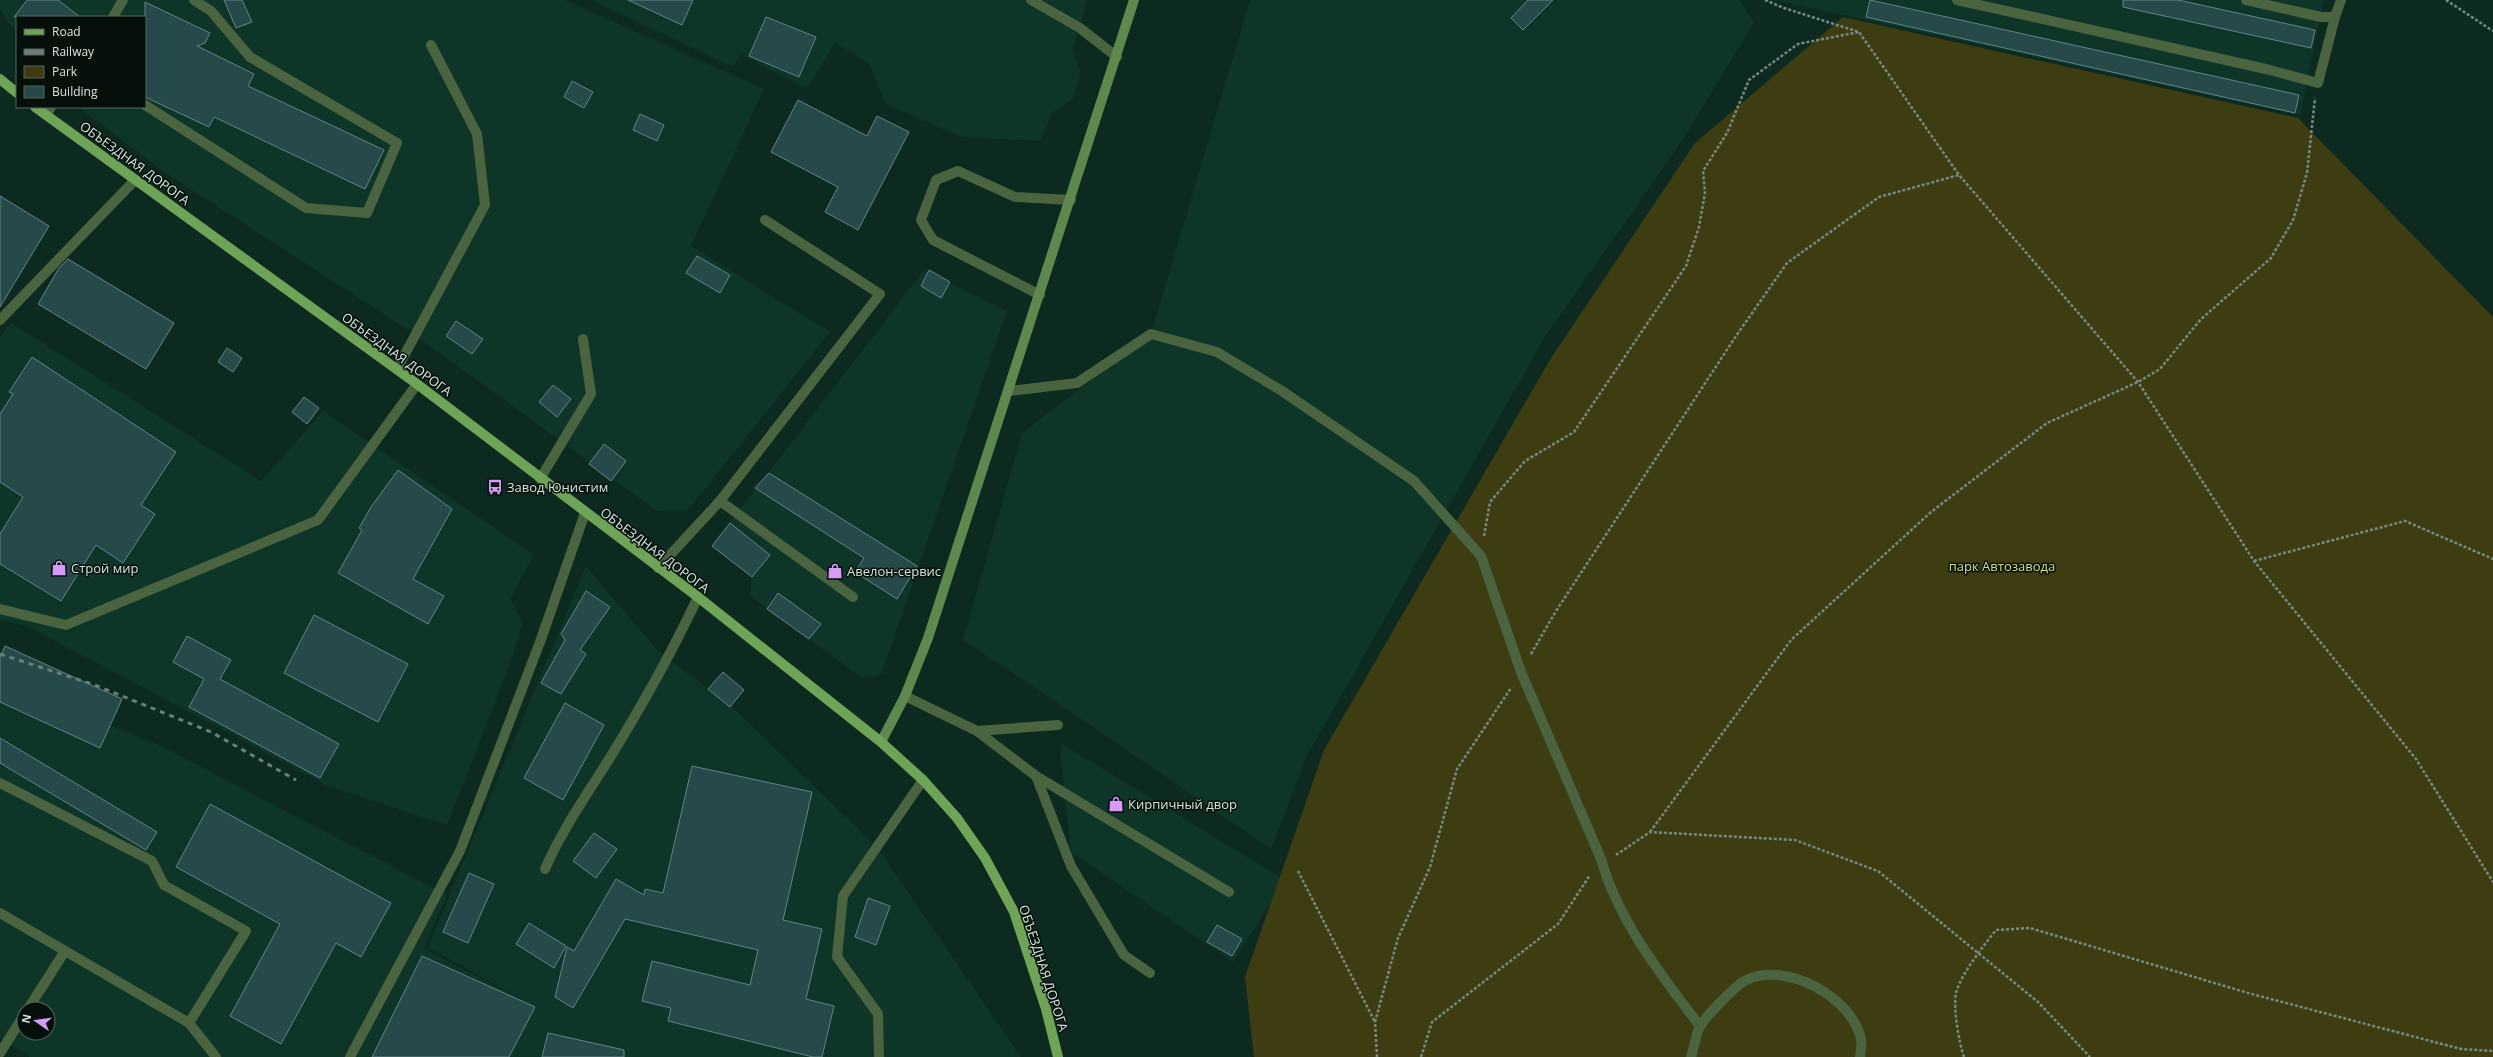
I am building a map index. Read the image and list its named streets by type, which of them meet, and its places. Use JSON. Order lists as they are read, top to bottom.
{
  "streets": {
    "main road": ["ОБЪЕЗДНАЯ ДОРОГА"]
  },
  "parks": ["парк Автозавода"],
  "places": {
    "bus stop": ["Завод Юнистим"],
    "shop": ["Строй мир", "Авелон-сервис", "Кирпичный двор"]
  },
  "legend": [
    "Road",
    "Railway",
    "Park",
    "Building"
  ],
  "north": "left"
}
